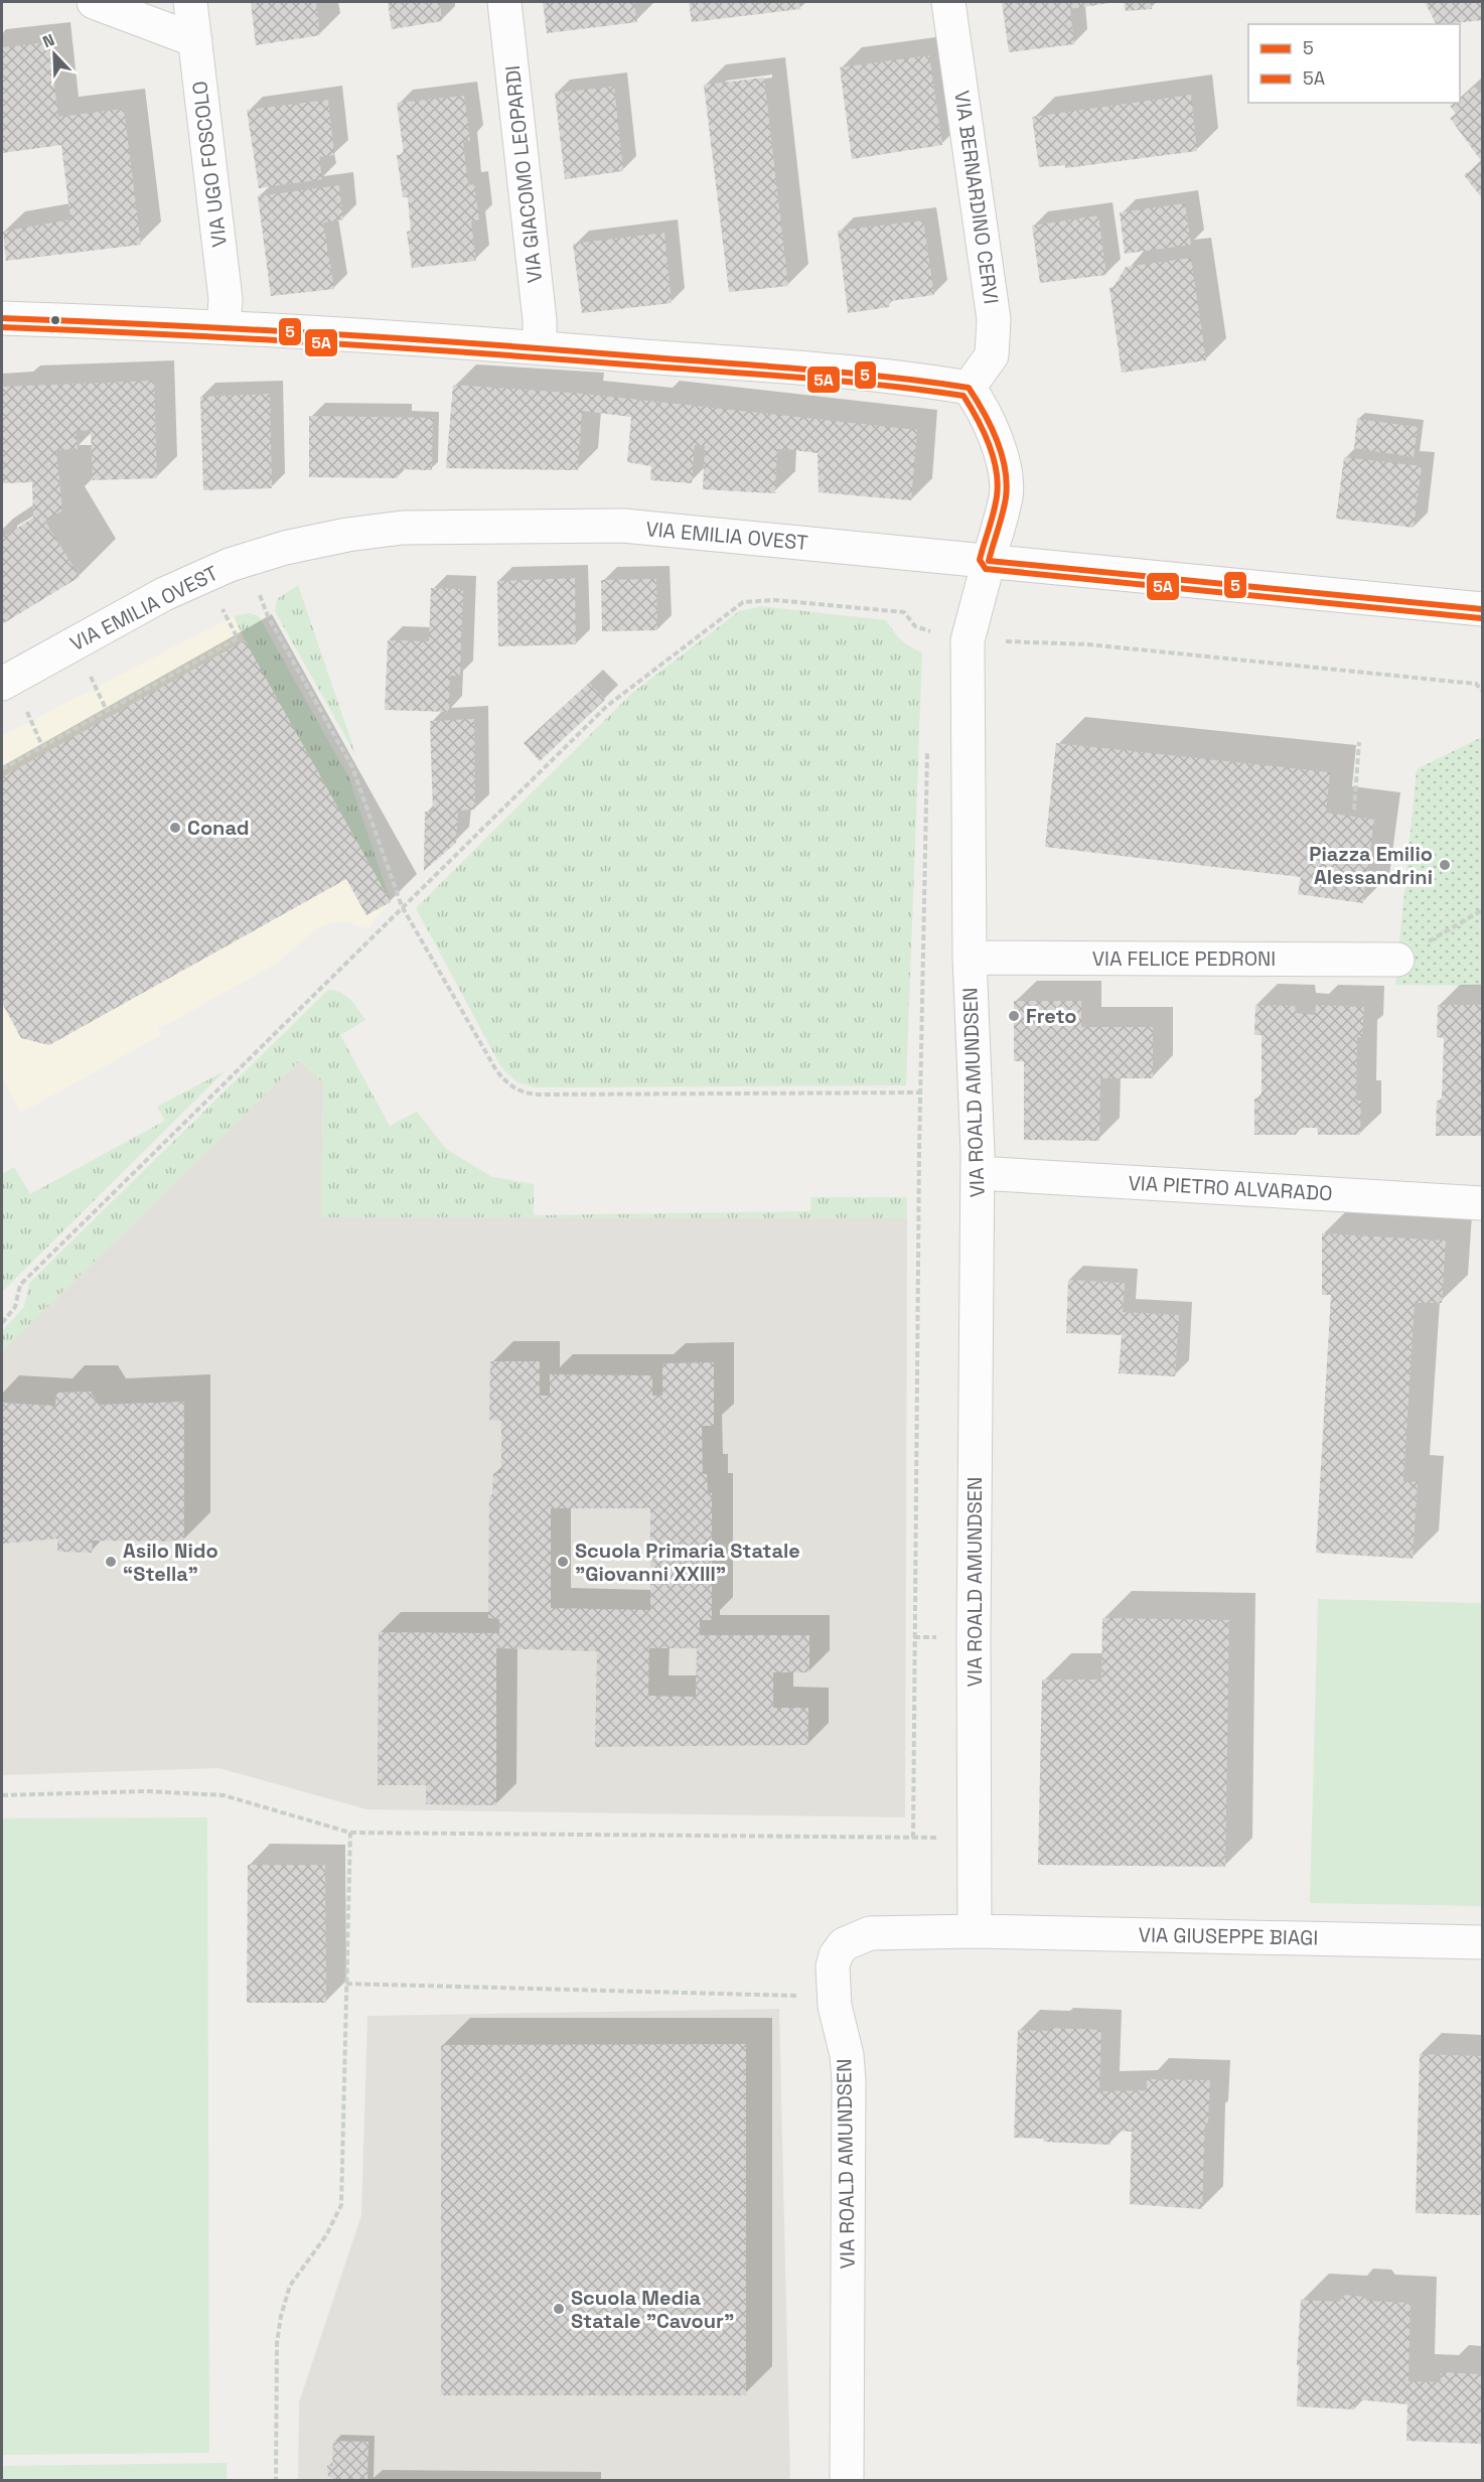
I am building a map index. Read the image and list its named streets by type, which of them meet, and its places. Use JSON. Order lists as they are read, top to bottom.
{
  "streets": {
    "street": [
      "VIA UGO FOSCOLO",
      "VIA GIACOMO LEOPARDI",
      "VIA BERNARDINO CERVI",
      "VIA EMILIA OVEST",
      "VIA FELICE PEDRONI",
      "VIA ROALD AMUNDSEN",
      "VIA PIETRO ALVARADO",
      "VIA GIUSEPPE BIAGI"
    ]
  },
  "crossings": [
    ["VIA BERNARDINO CERVI", "VIA ROALD AMUNDSEN"],
    ["VIA EMILIA OVEST", "VIA ROALD AMUNDSEN"],
    ["VIA FELICE PEDRONI", "VIA ROALD AMUNDSEN"],
    ["VIA ROALD AMUNDSEN", "VIA PIETRO ALVARADO"],
    ["VIA ROALD AMUNDSEN", "VIA GIUSEPPE BIAGI"]
  ],
  "places": [
    "Conad",
    "Piazza Emilio Alessandrini",
    "Freto",
    "Asilo Nido “Stella”",
    "Scuola Primaria Statale \"Giovanni XXIII\"",
    "Scuola Media Statale \"Cavour\""
  ],
  "lines": ["transit line 5", "transit line 5A"],
  "legend": ["5", "5A"],
  "north": "top left"
}
